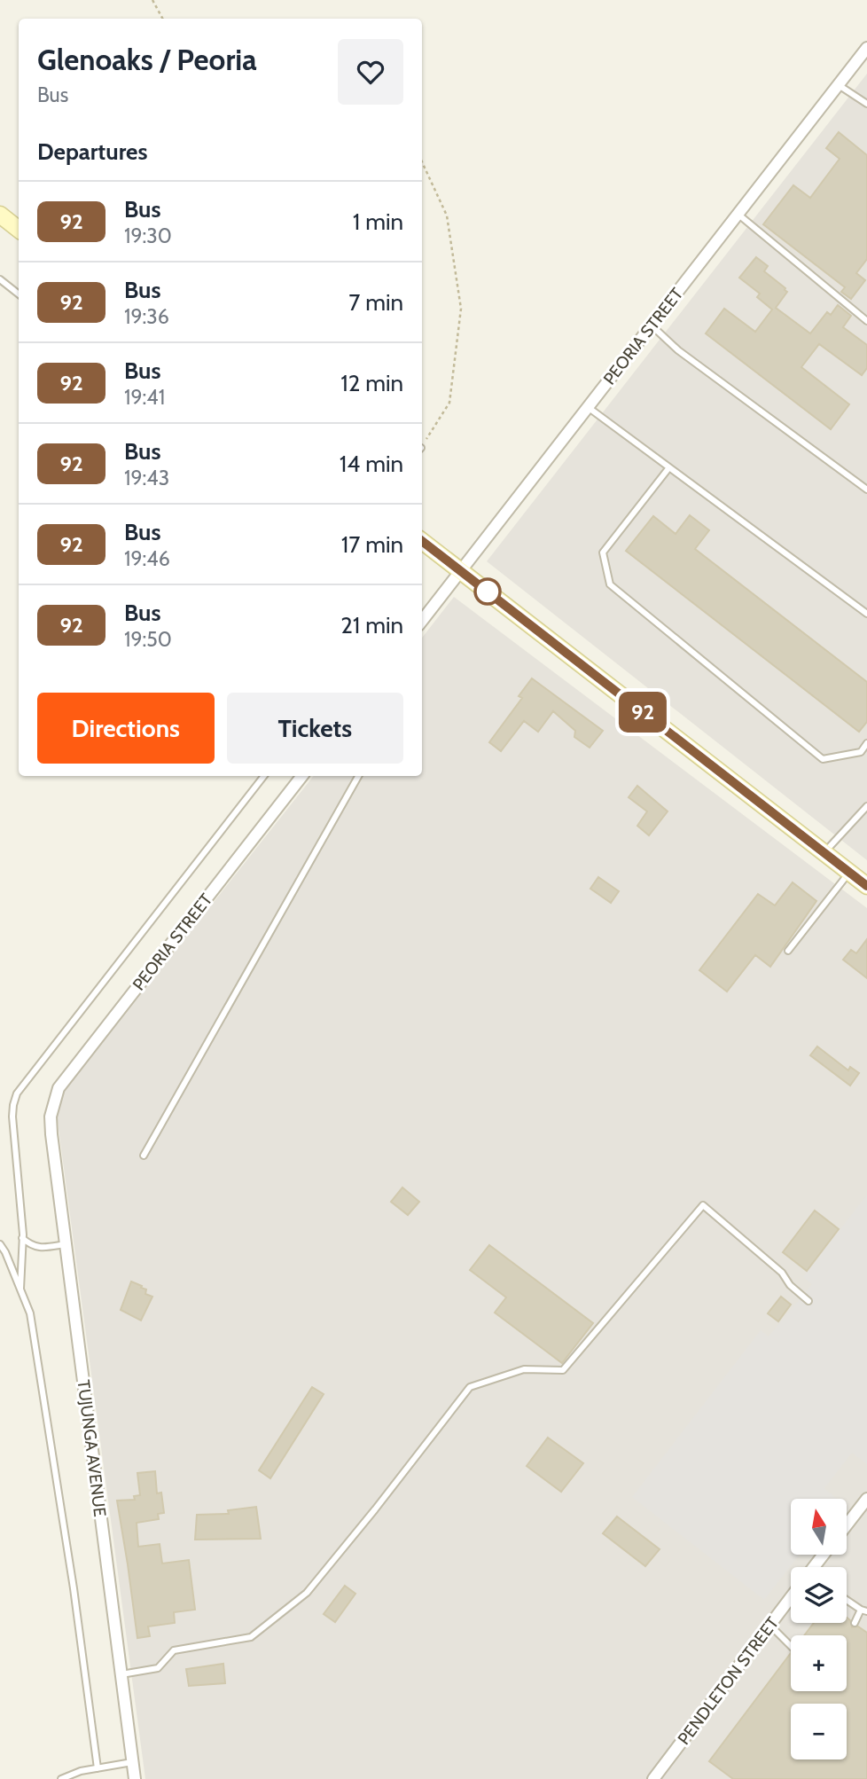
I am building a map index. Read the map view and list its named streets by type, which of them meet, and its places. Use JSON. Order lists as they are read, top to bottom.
{
  "streets": {
    "street": ["PEORIA STREET", "TUJUNGA AVENUE", "PENDLETON STREET"]
  },
  "crossings": [
    ["PEORIA STREET", "TUJUNGA AVENUE"]
  ],
  "lines": ["bus line 92"],
  "north": "top",
  "page": {
    "on_map": "92",
    "heading": [
      ["Glenoaks / Peoria", "Bus"],
      "Departures"
    ],
    "list": [
      {
        "mark": "92",
        "name": "Bus",
        "note": "19:30",
        "value": "1 min"
      },
      {
        "mark": "92",
        "name": "Bus",
        "note": "19:36",
        "value": "7 min"
      },
      {
        "mark": "92",
        "name": "Bus",
        "note": "19:41",
        "value": "12 min"
      },
      {
        "mark": "92",
        "name": "Bus",
        "note": "19:43",
        "value": "14 min"
      },
      {
        "mark": "92",
        "name": "Bus",
        "note": "19:46",
        "value": "17 min"
      },
      {
        "mark": "92",
        "name": "Bus",
        "note": "19:50",
        "value": "21 min"
      }
    ],
    "buttons": ["Directions", "Tickets"],
    "map_buttons": ["+", "−"]
  }
}
